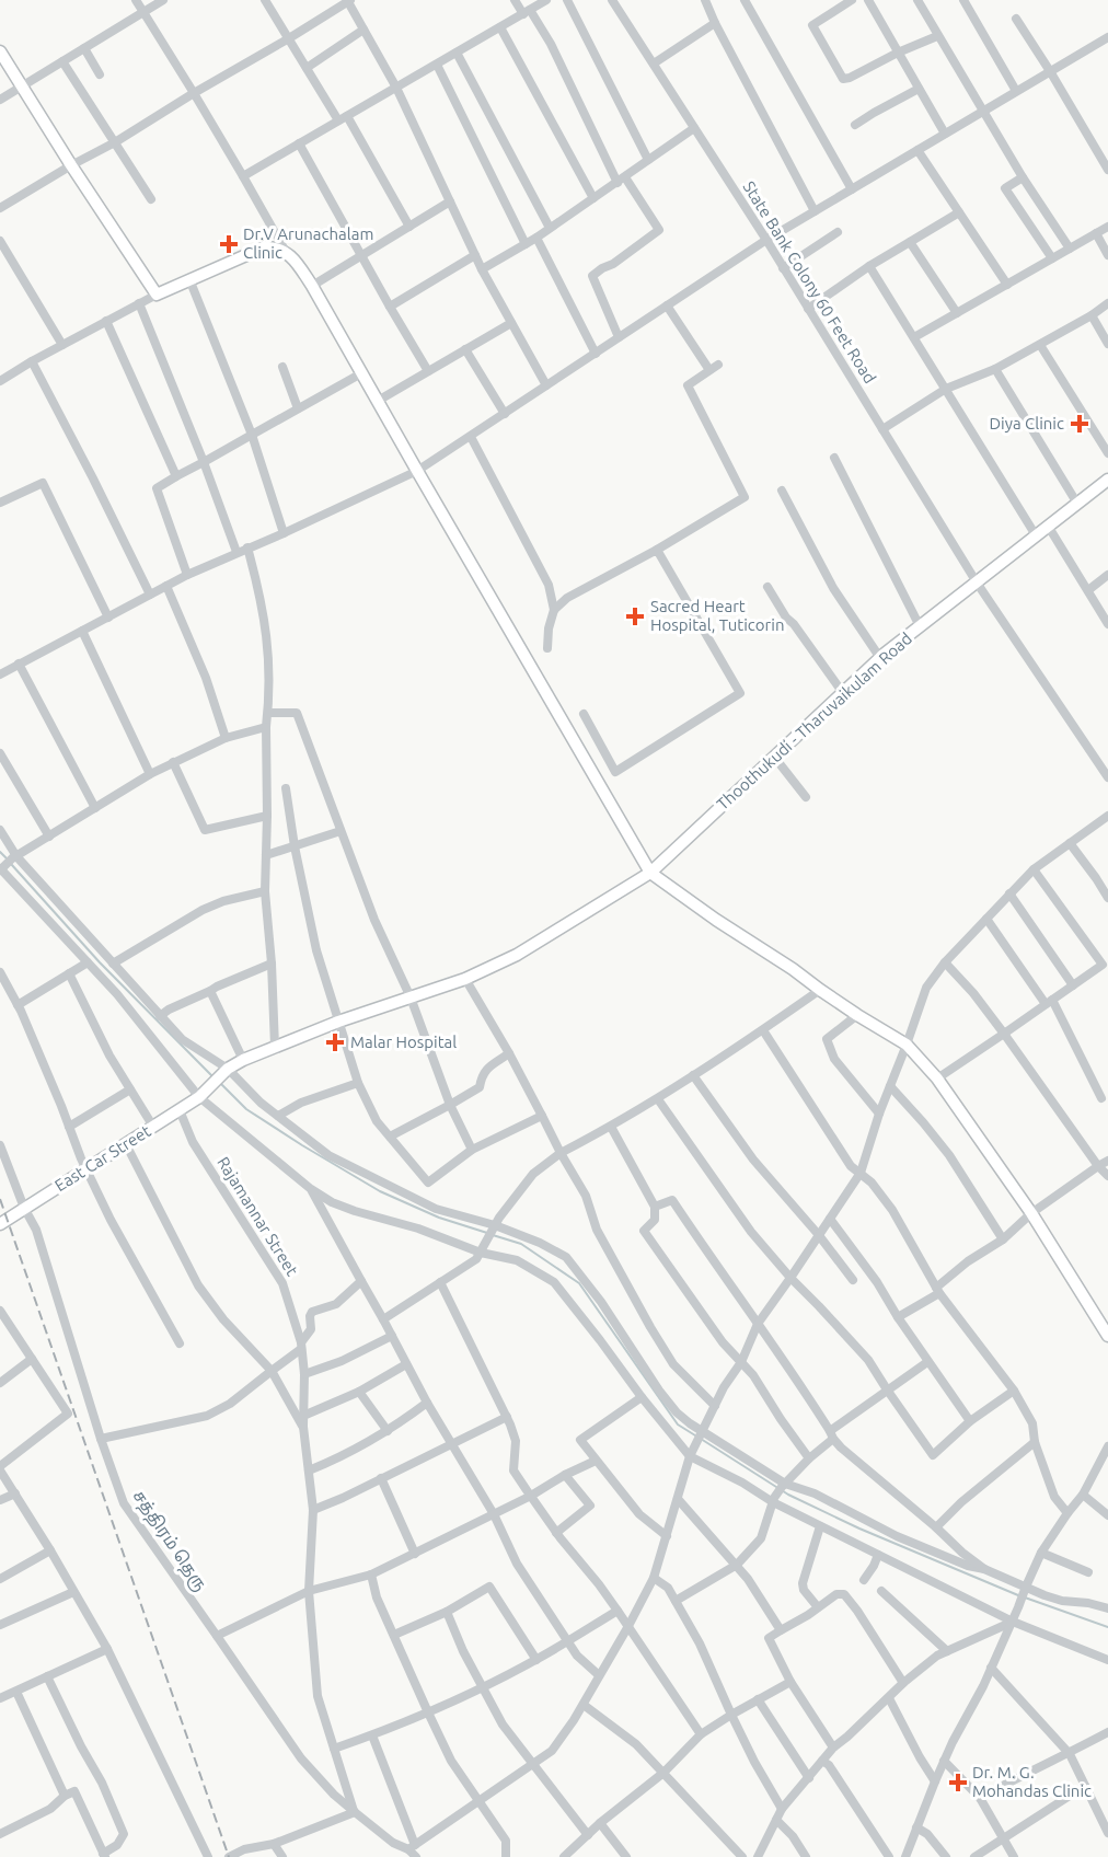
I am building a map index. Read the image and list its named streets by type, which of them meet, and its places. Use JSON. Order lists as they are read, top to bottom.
{
  "streets": {
    "main road": ["Thoothukudi - Tharuvaikulam Road", "East Car Street"],
    "street": ["State Bank Colony 60 Feet Road", "Rajamannar Street", "சத்திரம் தெரு"]
  },
  "crossings": [
    ["State Bank Colony 60 Feet Road", "Thoothukudi - Tharuvaikulam Road"],
    ["Thoothukudi - Tharuvaikulam Road", "East Car Street"],
    ["East Car Street", "Rajamannar Street"],
    ["East Car Street", "சத்திரம் தெரு"]
  ],
  "places": {
    "health": [
      "Dr.V Arunachalam Clinic",
      "Diya Clinic",
      "Sacred Heart Hospital, Tuticorin",
      "Malar Hospital",
      "Dr. M. G. Mohandas Clinic"
    ]
  }
}
